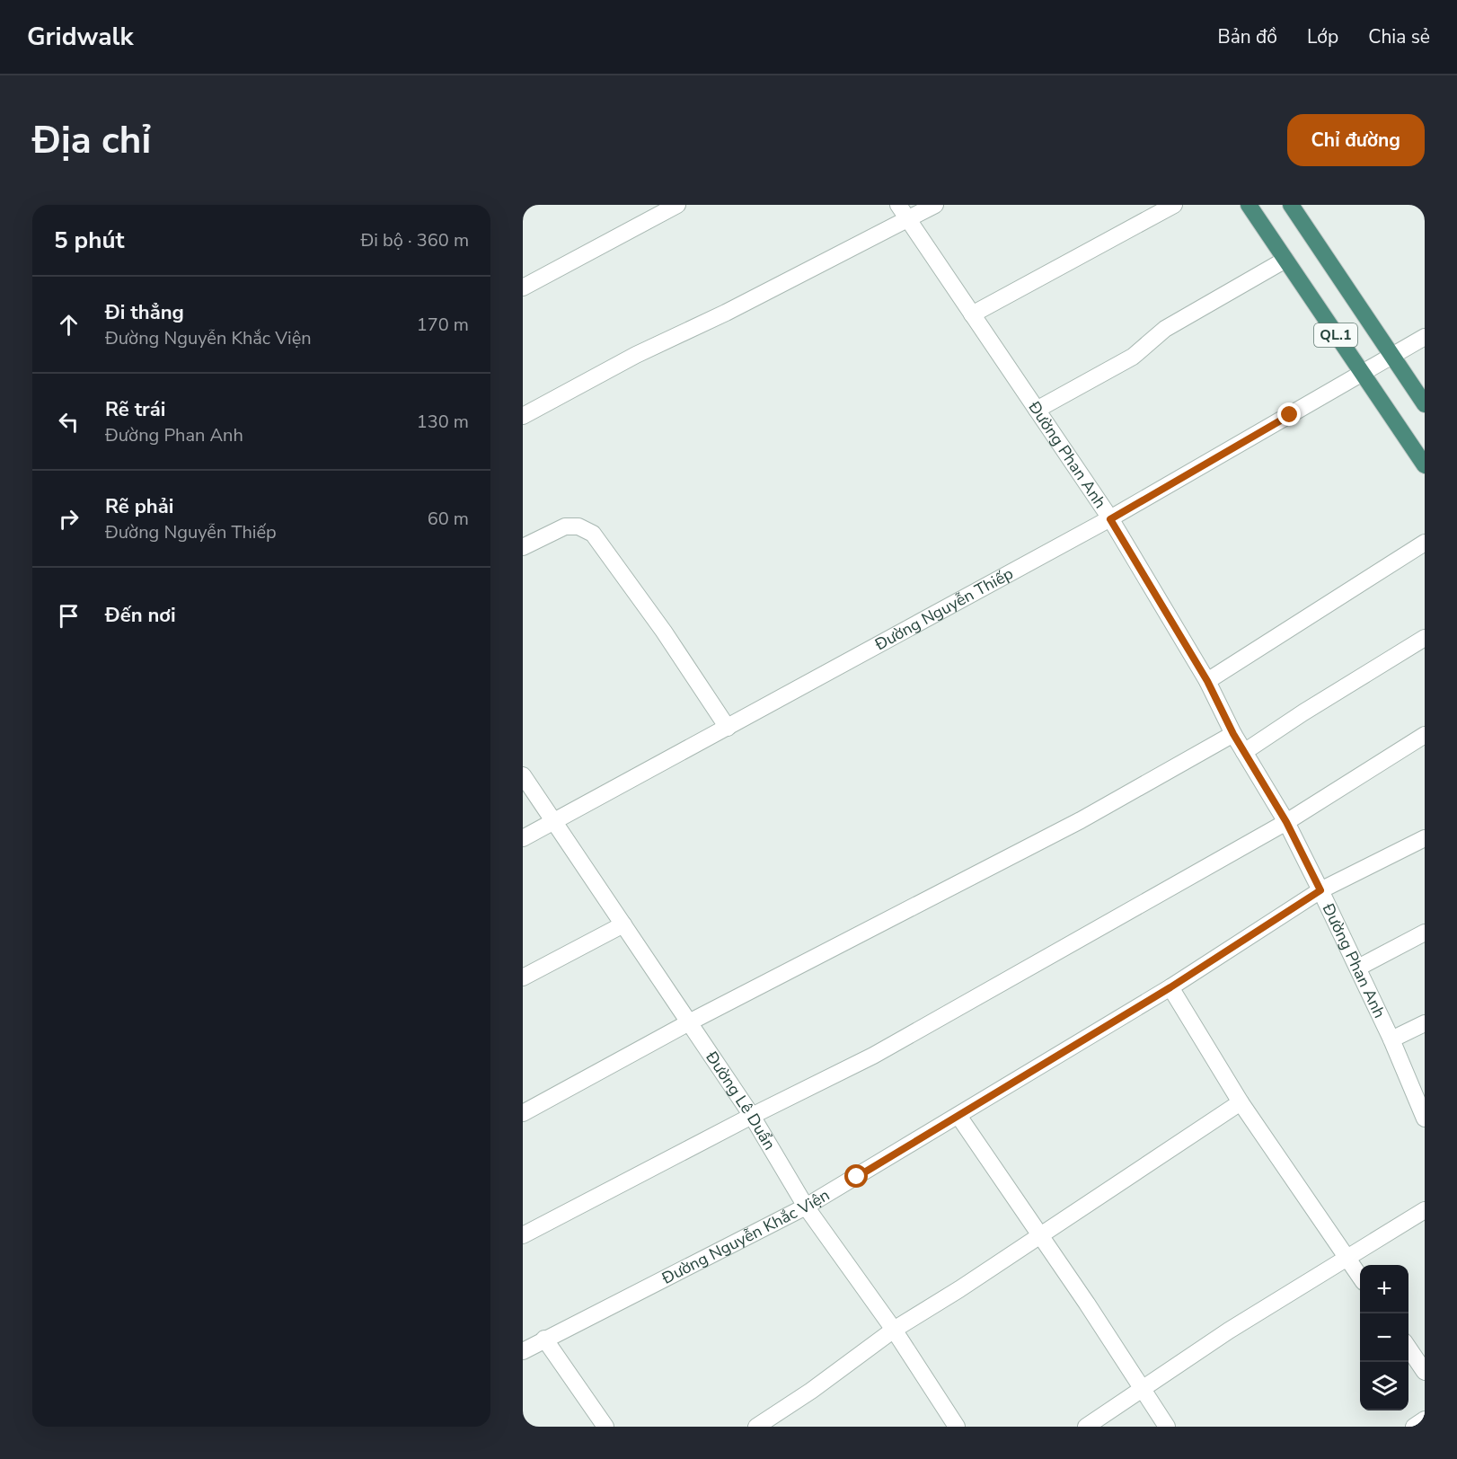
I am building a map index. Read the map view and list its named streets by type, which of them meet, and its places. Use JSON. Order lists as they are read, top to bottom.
{
  "streets": {
    "highway": ["QL.1"],
    "street": [
      "Đường Phan Anh",
      "Đường Nguyễn Thiếp",
      "Đường Lê Duẩn",
      "Đường Nguyễn Khắc Viện"
    ]
  },
  "crossings": [
    ["QL.1", "Đường Nguyễn Thiếp"],
    ["Đường Phan Anh", "Đường Nguyễn Thiếp"],
    ["Đường Phan Anh", "Đường Nguyễn Khắc Viện"],
    ["Đường Nguyễn Thiếp", "Đường Lê Duẩn"],
    ["Đường Lê Duẩn", "Đường Nguyễn Khắc Viện"]
  ],
  "page": {
    "header": "Gridwalk",
    "nav": ["Bản đồ", "Lớp", "Chia sẻ"],
    "buttons": "Chỉ đường",
    "title": "Địa chỉ",
    "heading": ["5 phút", "Đi bộ · 360 m"],
    "list": [
      ["Đi thẳng", "Đường Nguyễn Khắc Viện", "170 m"],
      ["Rẽ trái", "Đường Phan Anh", "130 m"],
      ["Rẽ phải", "Đường Nguyễn Thiếp", "60 m"],
      "Đến nơi"
    ],
    "map_buttons": ["+", "−"]
  }
}
